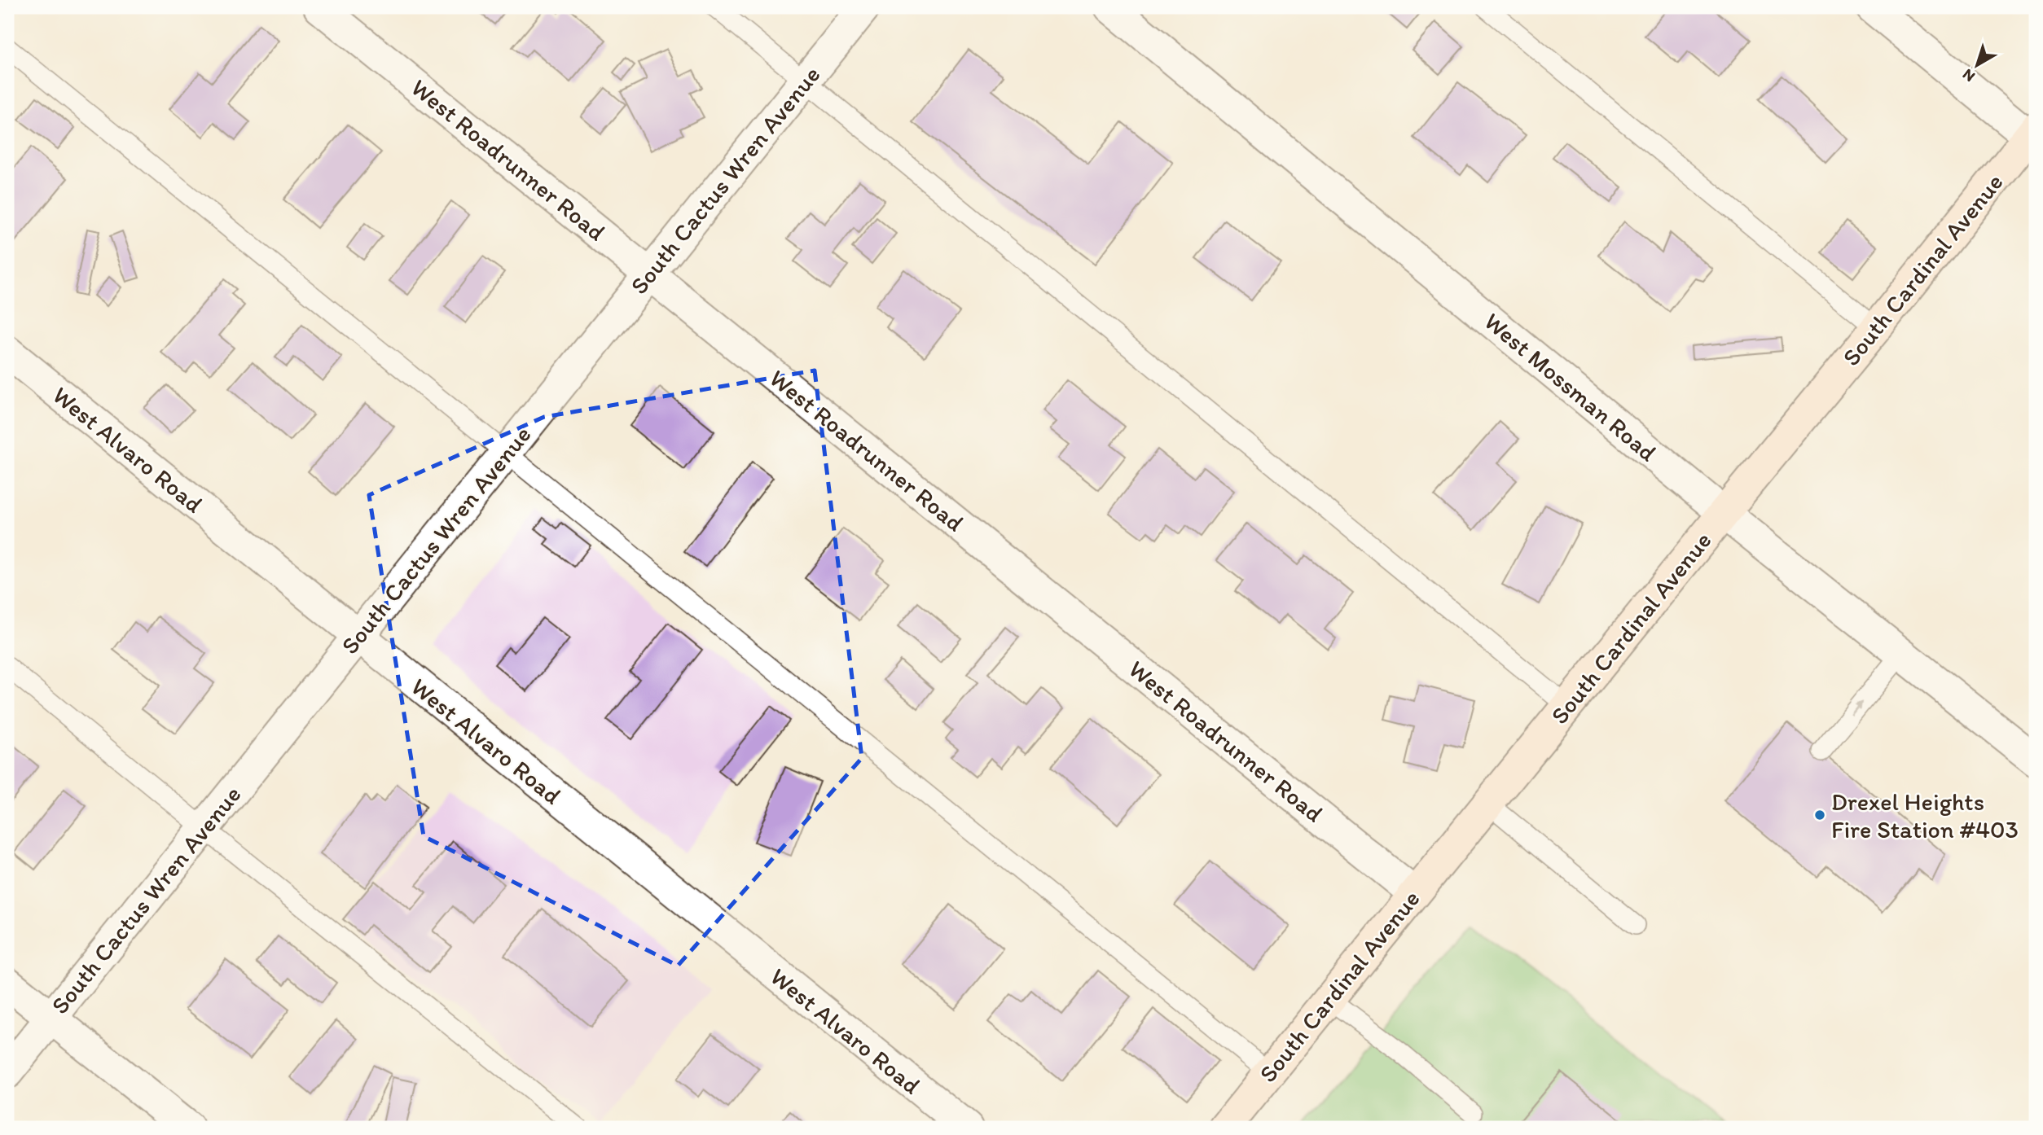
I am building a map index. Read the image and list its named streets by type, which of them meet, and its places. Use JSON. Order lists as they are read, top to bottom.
{
  "streets": {
    "main road": ["South Cardinal Avenue"],
    "street": [
      "West Roadrunner Road",
      "South Cactus Wren Avenue",
      "West Mossman Road",
      "West Alvaro Road"
    ]
  },
  "crossings": [
    ["West Roadrunner Road", "South Cactus Wren Avenue"],
    ["West Roadrunner Road", "South Cardinal Avenue"],
    ["South Cactus Wren Avenue", "West Alvaro Road"],
    ["South Cardinal Avenue", "West Mossman Road"]
  ],
  "places": ["Drexel Heights Fire Station #403"],
  "north": "bottom left"
}
